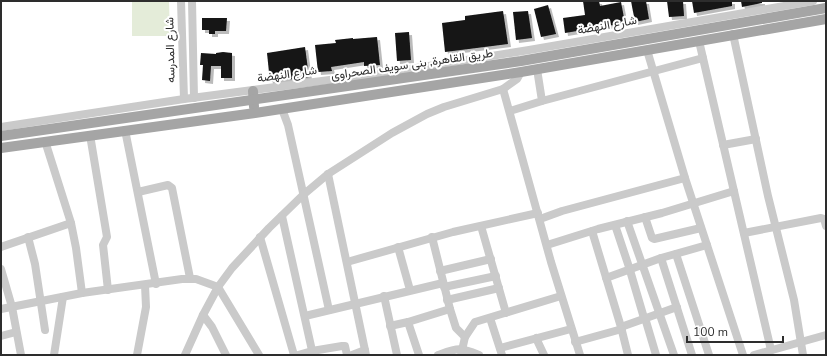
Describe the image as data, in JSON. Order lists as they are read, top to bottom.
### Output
{
  "streets": {
    "main road": ["طريق القاهرة, بنى سويف الصحراوى"],
    "street": ["شارع النهضة", "شارع المدرسه"]
  },
  "crossings": [
    ["شارع النهضة", "شارع المدرسه"],
    ["شارع النهضة", "طريق القاهرة, بنى سويف الصحراوى"]
  ],
  "scale_bar": "100 m"
}
